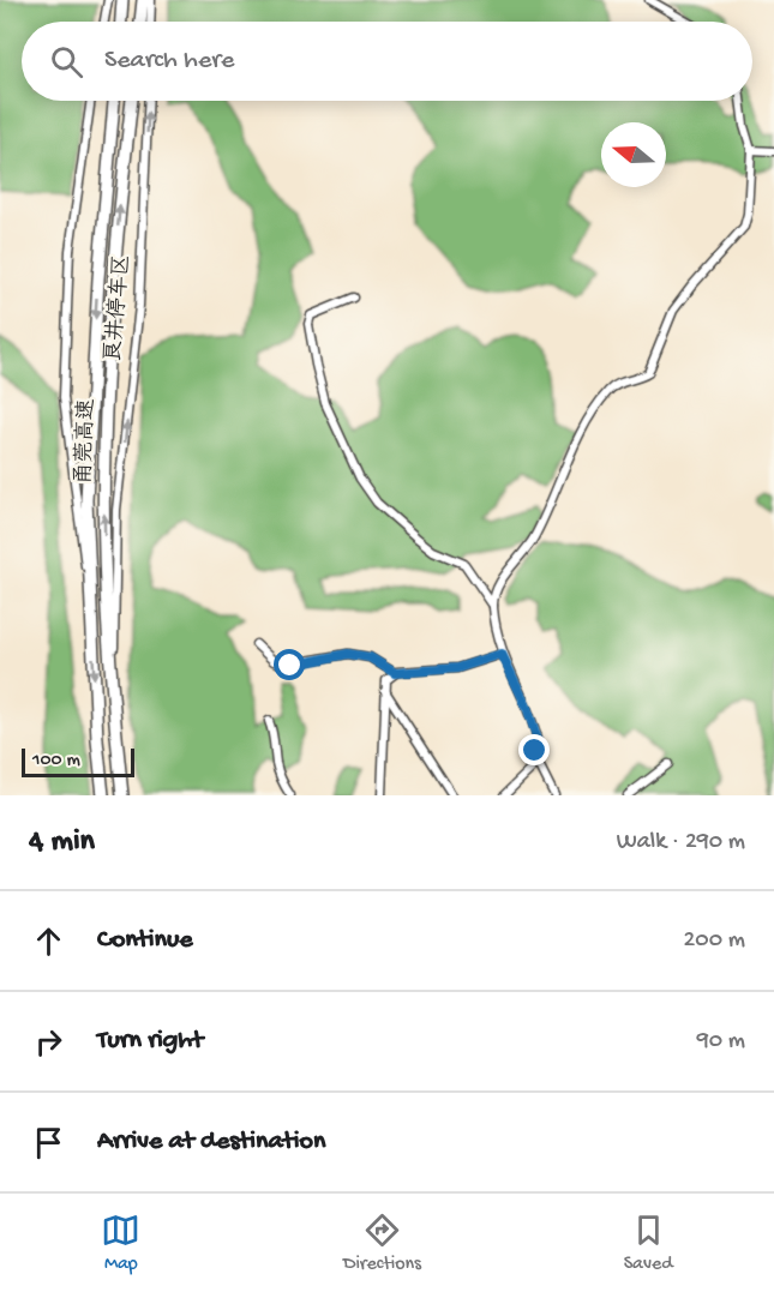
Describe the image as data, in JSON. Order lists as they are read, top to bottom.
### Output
{
  "streets": {
    "highway": ["甬莞高速"],
    "street": ["良井停车区"]
  },
  "crossings": [
    ["良井停车区", "甬莞高速"]
  ],
  "scale_bar": "100 m",
  "north": "left",
  "page": {
    "search": "Search here",
    "scale": "100 m",
    "heading": ["4 min", "Walk · 290 m"],
    "list": [
      ["Continue", "200 m"],
      ["Turn right", "90 m"],
      "Arrive at destination"
    ],
    "nav": ["Map", "Directions", "Saved"]
  }
}
